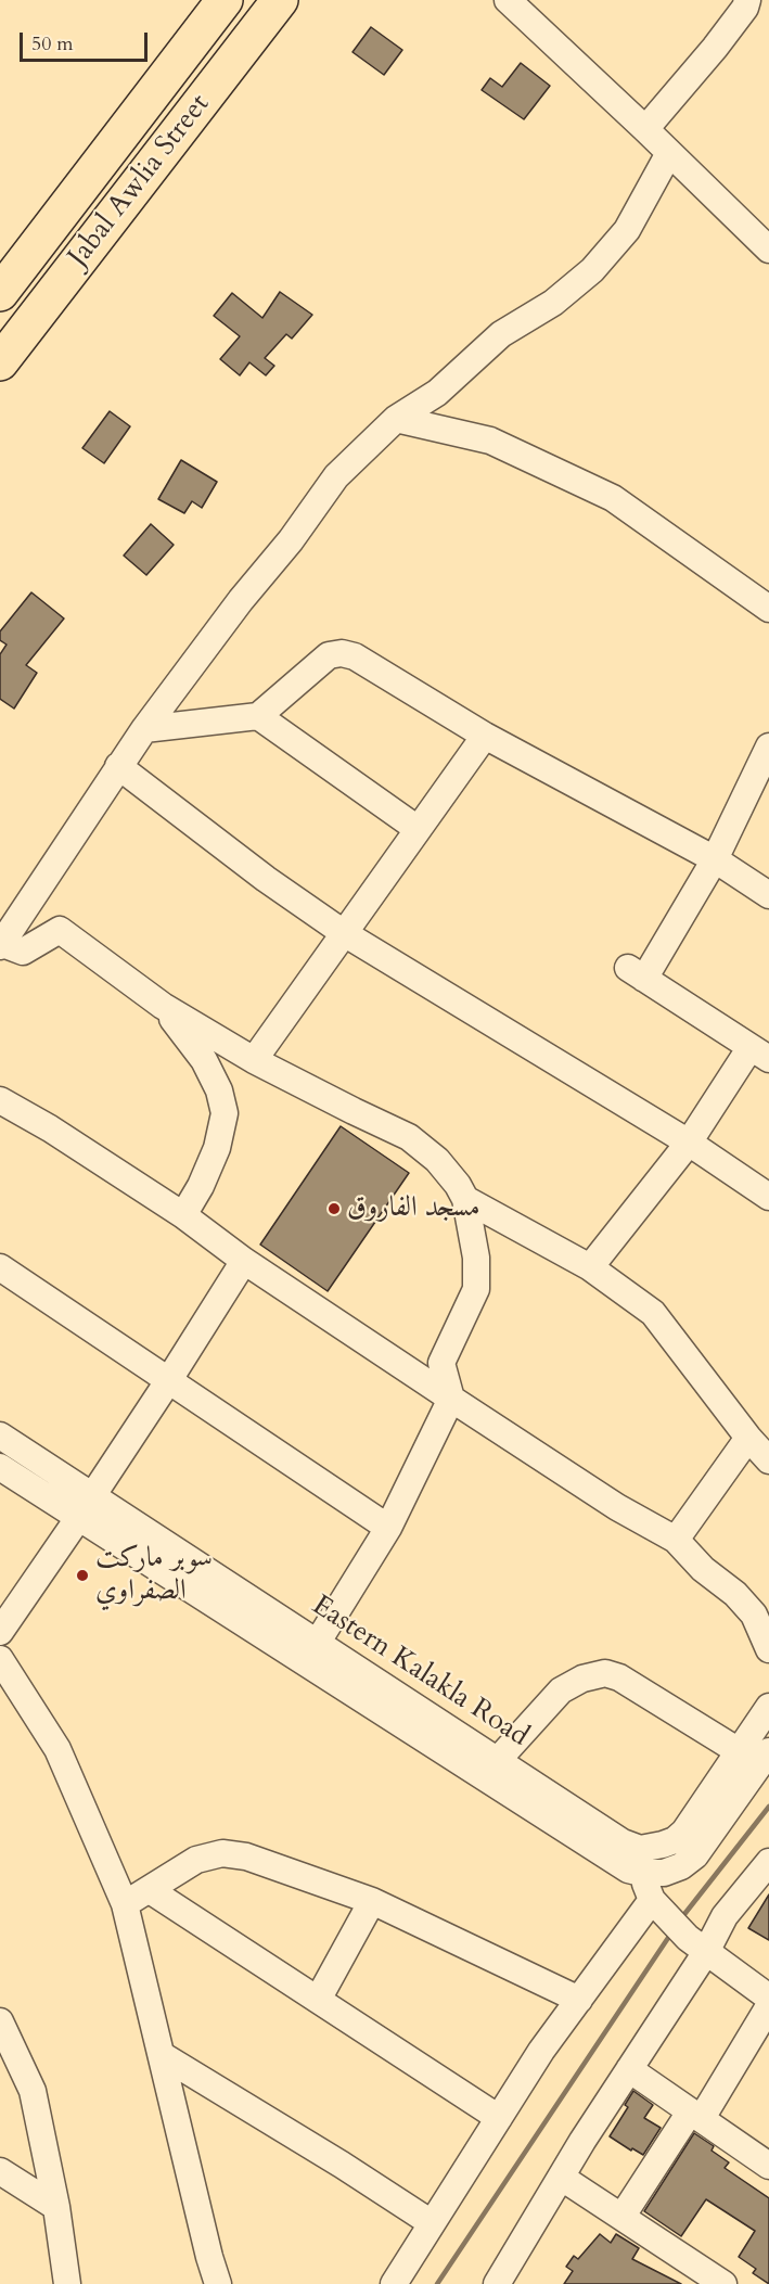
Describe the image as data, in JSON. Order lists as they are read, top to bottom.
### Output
{
  "streets": {
    "highway": ["Jabal Awlia Street"],
    "street": ["Eastern Kalakla Road"]
  },
  "places": ["مسجد الفاروق", "سوبر ماركت الصفراوي"],
  "scale_bar": "50 m"
}
